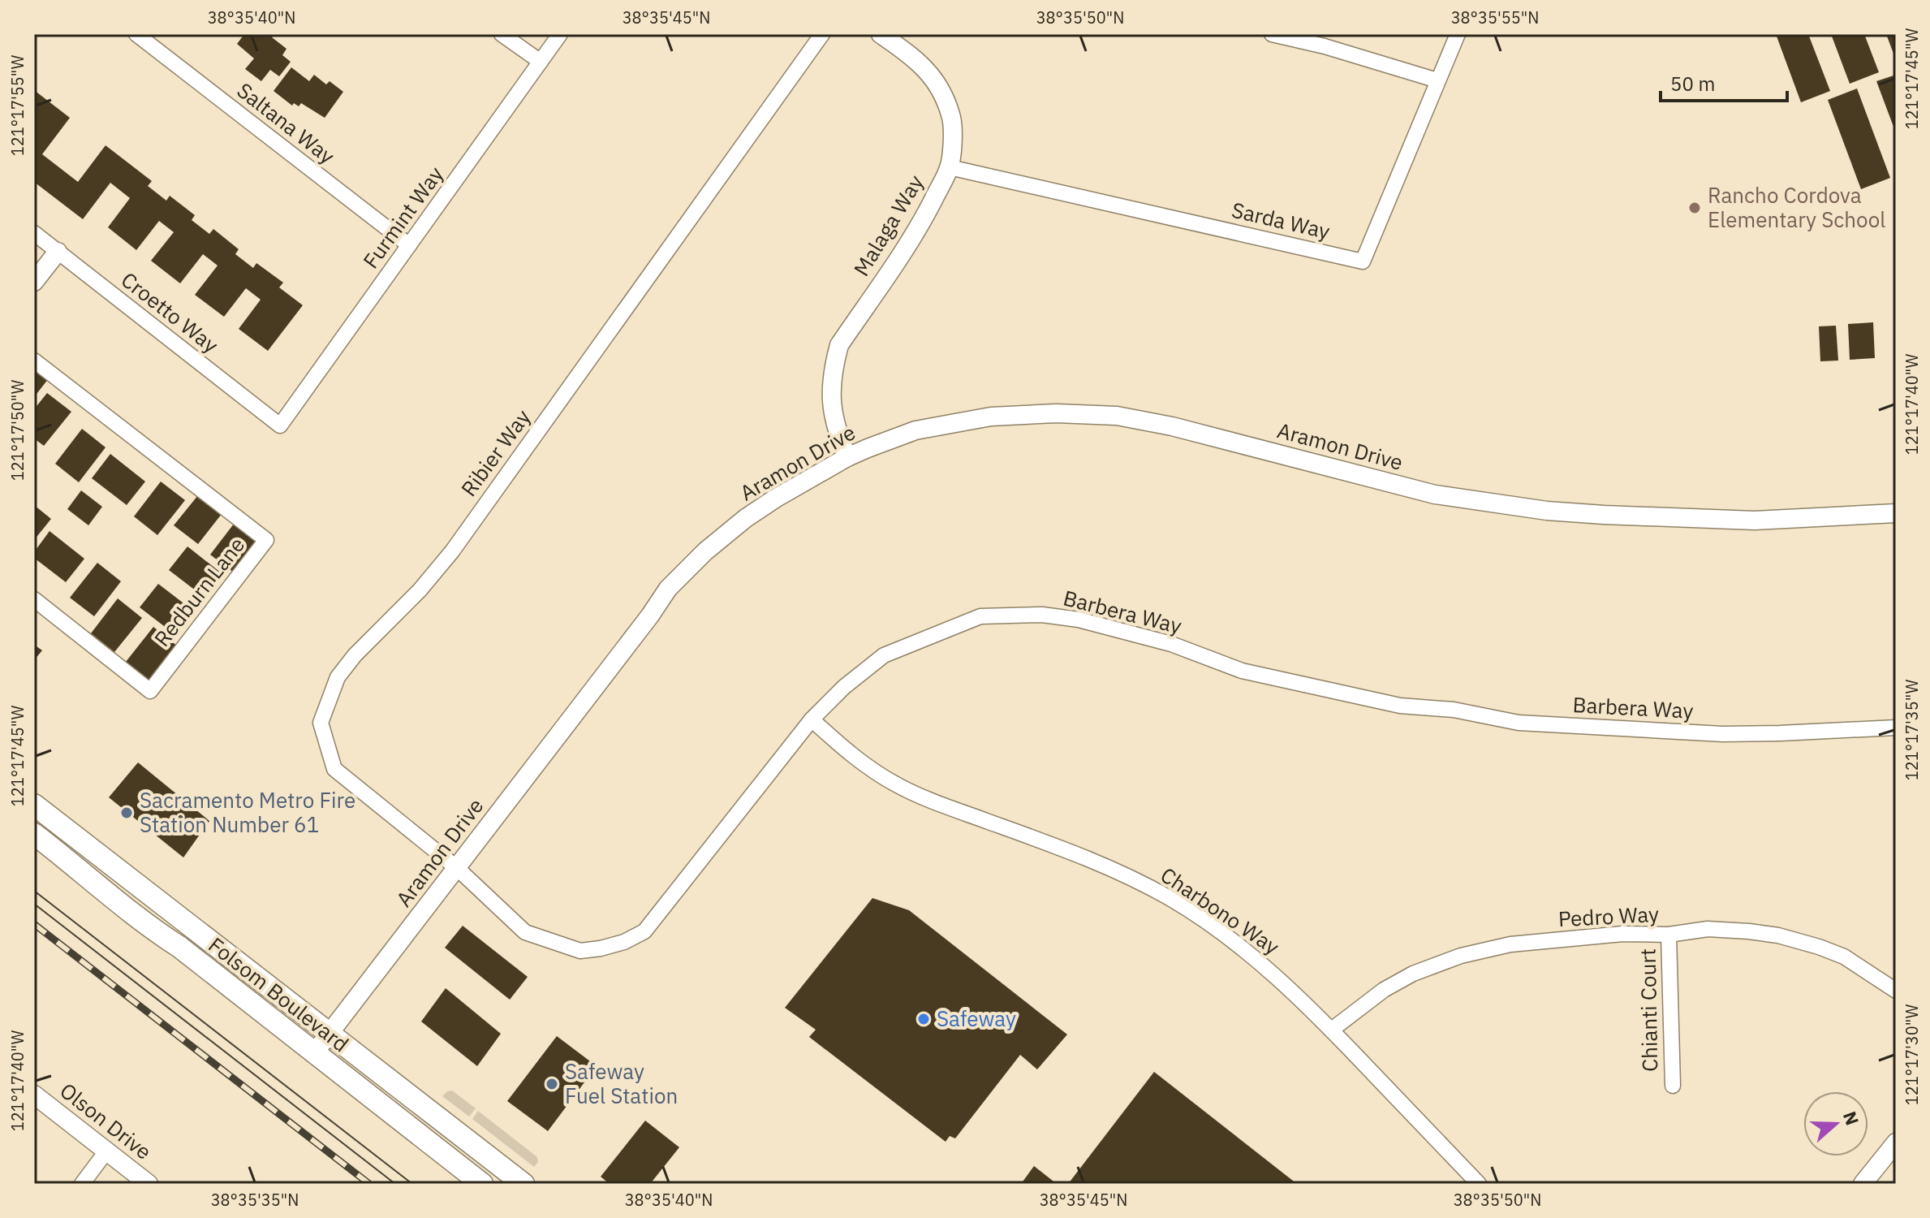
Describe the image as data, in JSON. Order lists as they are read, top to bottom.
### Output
{
  "streets": {
    "main road": ["Folsom Boulevard"],
    "street": [
      "Saltana Way",
      "Furmint Way",
      "Sarda Way",
      "Malaga Way",
      "Croetto Way",
      "Aramon Drive",
      "Ribier Way",
      "Redburn Lane",
      "Barbera Way",
      "Charbono Way",
      "Pedro Way",
      "Chianti Court",
      "Olson Drive"
    ]
  },
  "crossings": [
    ["Saltana Way", "Furmint Way"],
    ["Furmint Way", "Croetto Way"],
    ["Sarda Way", "Malaga Way"],
    ["Malaga Way", "Aramon Drive"],
    ["Aramon Drive", "Ribier Way"],
    ["Aramon Drive", "Barbera Way"],
    ["Aramon Drive", "Folsom Boulevard"],
    ["Ribier Way", "Barbera Way"],
    ["Barbera Way", "Charbono Way"],
    ["Charbono Way", "Pedro Way"],
    ["Pedro Way", "Chianti Court"]
  ],
  "places": [
    "Rancho Cordova Elementary School",
    "Sacramento Metro Fire Station Number 61",
    "Safeway",
    "Safeway Fuel Station"
  ],
  "scale_bar": "50 m",
  "north": "right",
  "coordinates": [
    "38°35'40\"N",
    "38°35'45\"N",
    "38°35'50\"N",
    "38°35'55\"N",
    "121°17'45\"W",
    "121°17'55\"W",
    "121°17'40\"W",
    "121°17'50\"W",
    "121°17'35\"W",
    "121°17'30\"W",
    "38°35'35\"N"
  ]
}
